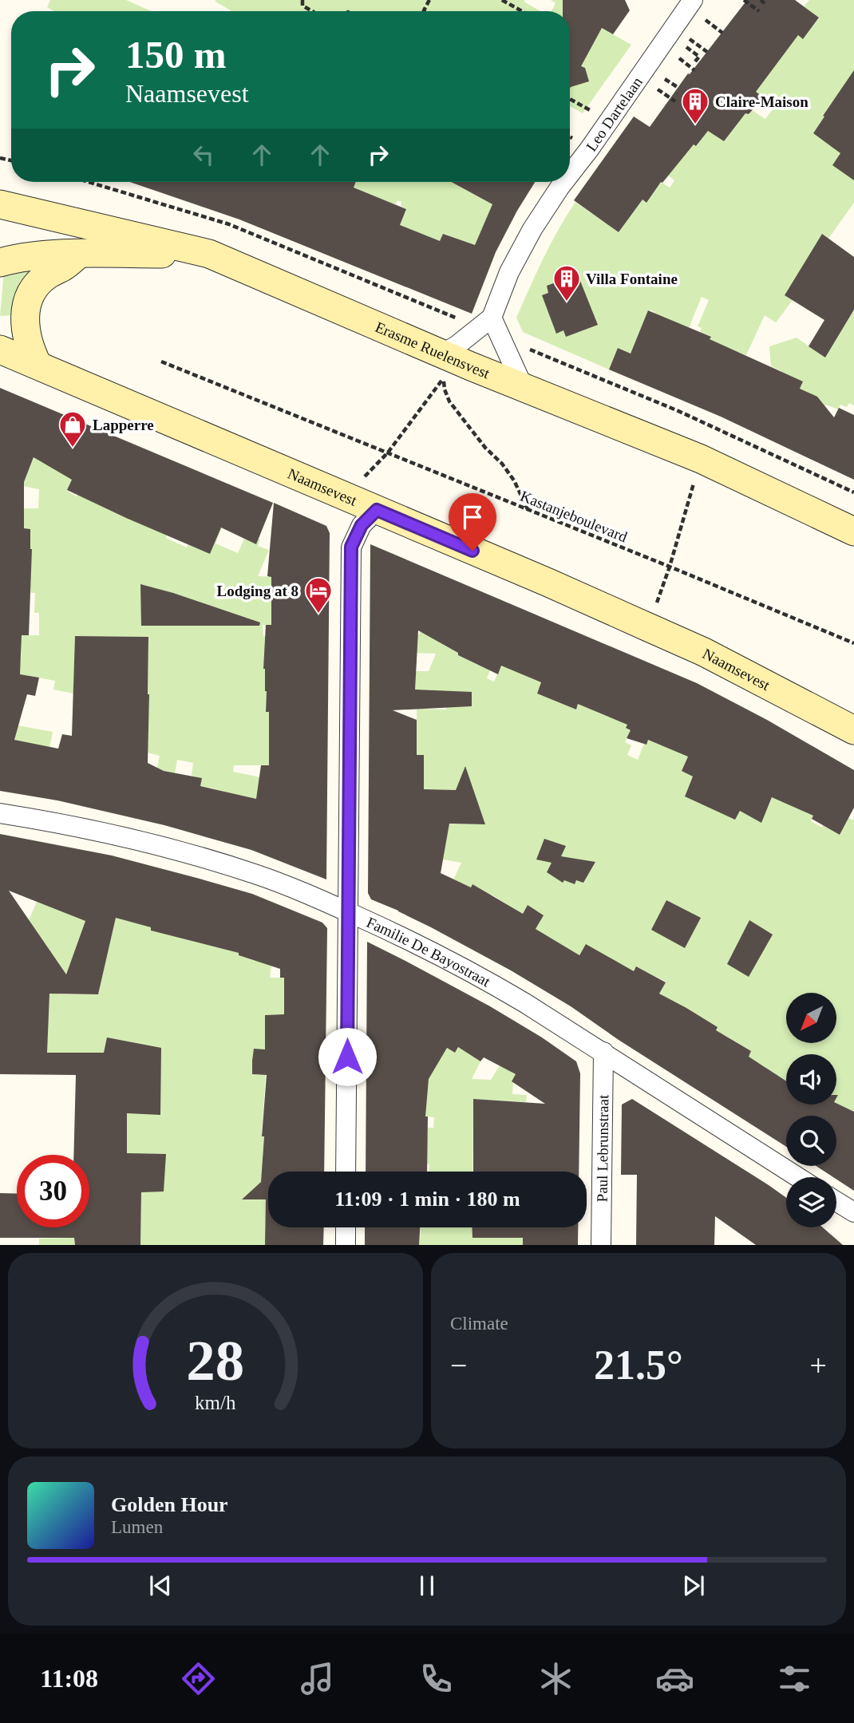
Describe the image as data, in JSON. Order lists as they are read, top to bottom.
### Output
{
  "streets": {
    "main road": ["Erasme Ruelensvest", "Naamsevest"],
    "street": ["Leo Dartelaan", "Familie De Bayostraat", "Paul Lebrunstraat"],
    "path": ["Kastanjeboulevard"]
  },
  "crossings": [
    ["Familie De Bayostraat", "Paul Lebrunstraat"]
  ],
  "places": {
    "building": ["Claire-Maison", "Villa Fontaine"],
    "shop": ["Lapperre"],
    "hotel": ["Lodging at 8"]
  },
  "north": "bottom left",
  "page": {
    "turn": ["150 m", "Naamsevest"],
    "limit": "30",
    "trip": "11:09 · 1 min · 180 m",
    "tile": "Climate",
    "heat": ["−", "21.5°", "+"],
    "song": ["Golden Hour", "Lumen"],
    "tabs": "11:08",
    "gauge": ["28", "km/h"]
  }
}
